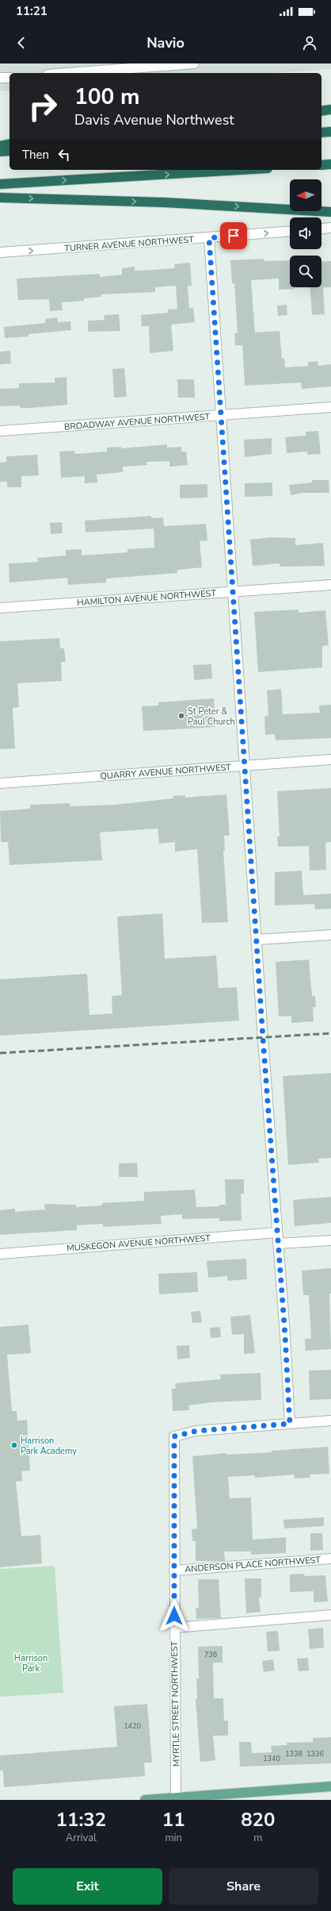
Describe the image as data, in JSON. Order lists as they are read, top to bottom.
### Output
{
  "streets": {
    "street": [
      "TURNER AVENUE NORTHWEST",
      "BROADWAY AVENUE NORTHWEST",
      "HAMILTON AVENUE NORTHWEST",
      "QUARRY AVENUE NORTHWEST",
      "MUSKEGON AVENUE NORTHWEST",
      "ANDERSON PLACE NORTHWEST",
      "MYRTLE STREET NORTHWEST"
    ]
  },
  "crossings": [
    ["ANDERSON PLACE NORTHWEST", "MYRTLE STREET NORTHWEST"]
  ],
  "one_way": ["TURNER AVENUE NORTHWEST"],
  "parks": ["Harrison Park"],
  "places": ["St Peter & Paul Church", "Harrison Park Academy"],
  "house_numbers": [
    "736",
    "1420",
    "1338",
    "1336",
    "1340"
  ],
  "north": "left",
  "page": {
    "status": "11:21",
    "header": "Navio",
    "turn": ["100 m", "Davis Avenue Northwest"],
    "then": "Then",
    "eta": [
      "11:32",
      "Arrival",
      "11",
      "min",
      "820",
      "m"
    ],
    "buttons": ["Exit", "Share"]
  }
}
